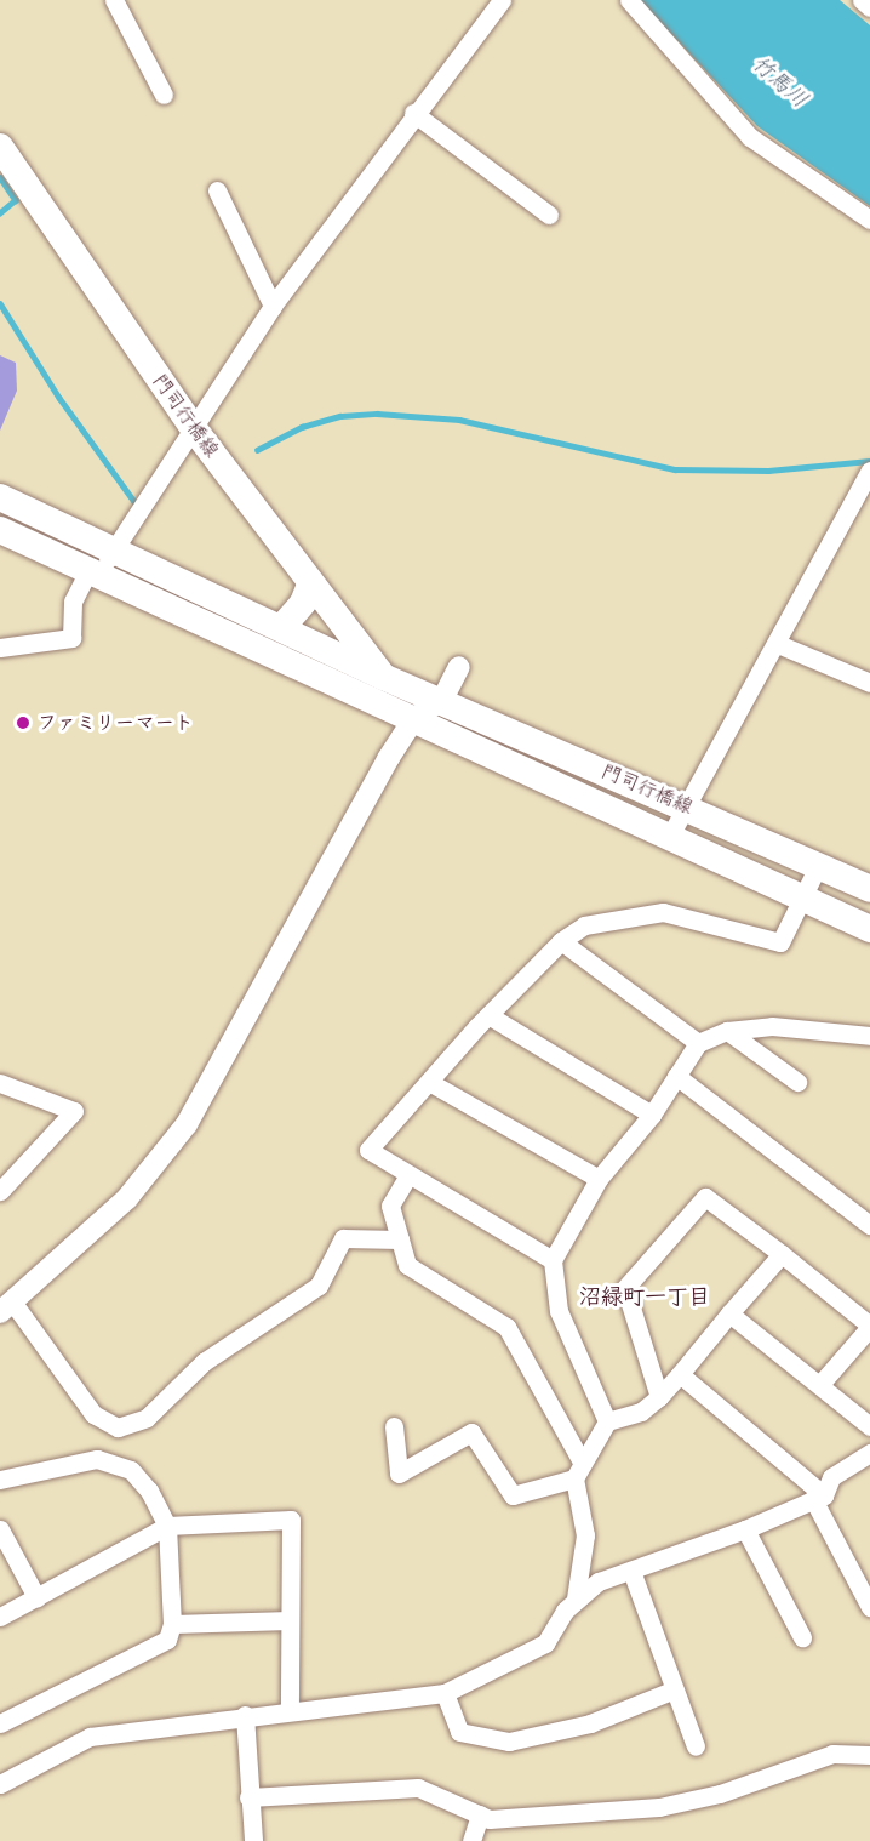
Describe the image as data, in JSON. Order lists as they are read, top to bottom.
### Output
{
  "streets": {
    "main road": ["門司行橋線"]
  },
  "districts": ["沼緑町一丁目"],
  "water": ["竹馬川"],
  "places": ["ファミリーマート"]
}
